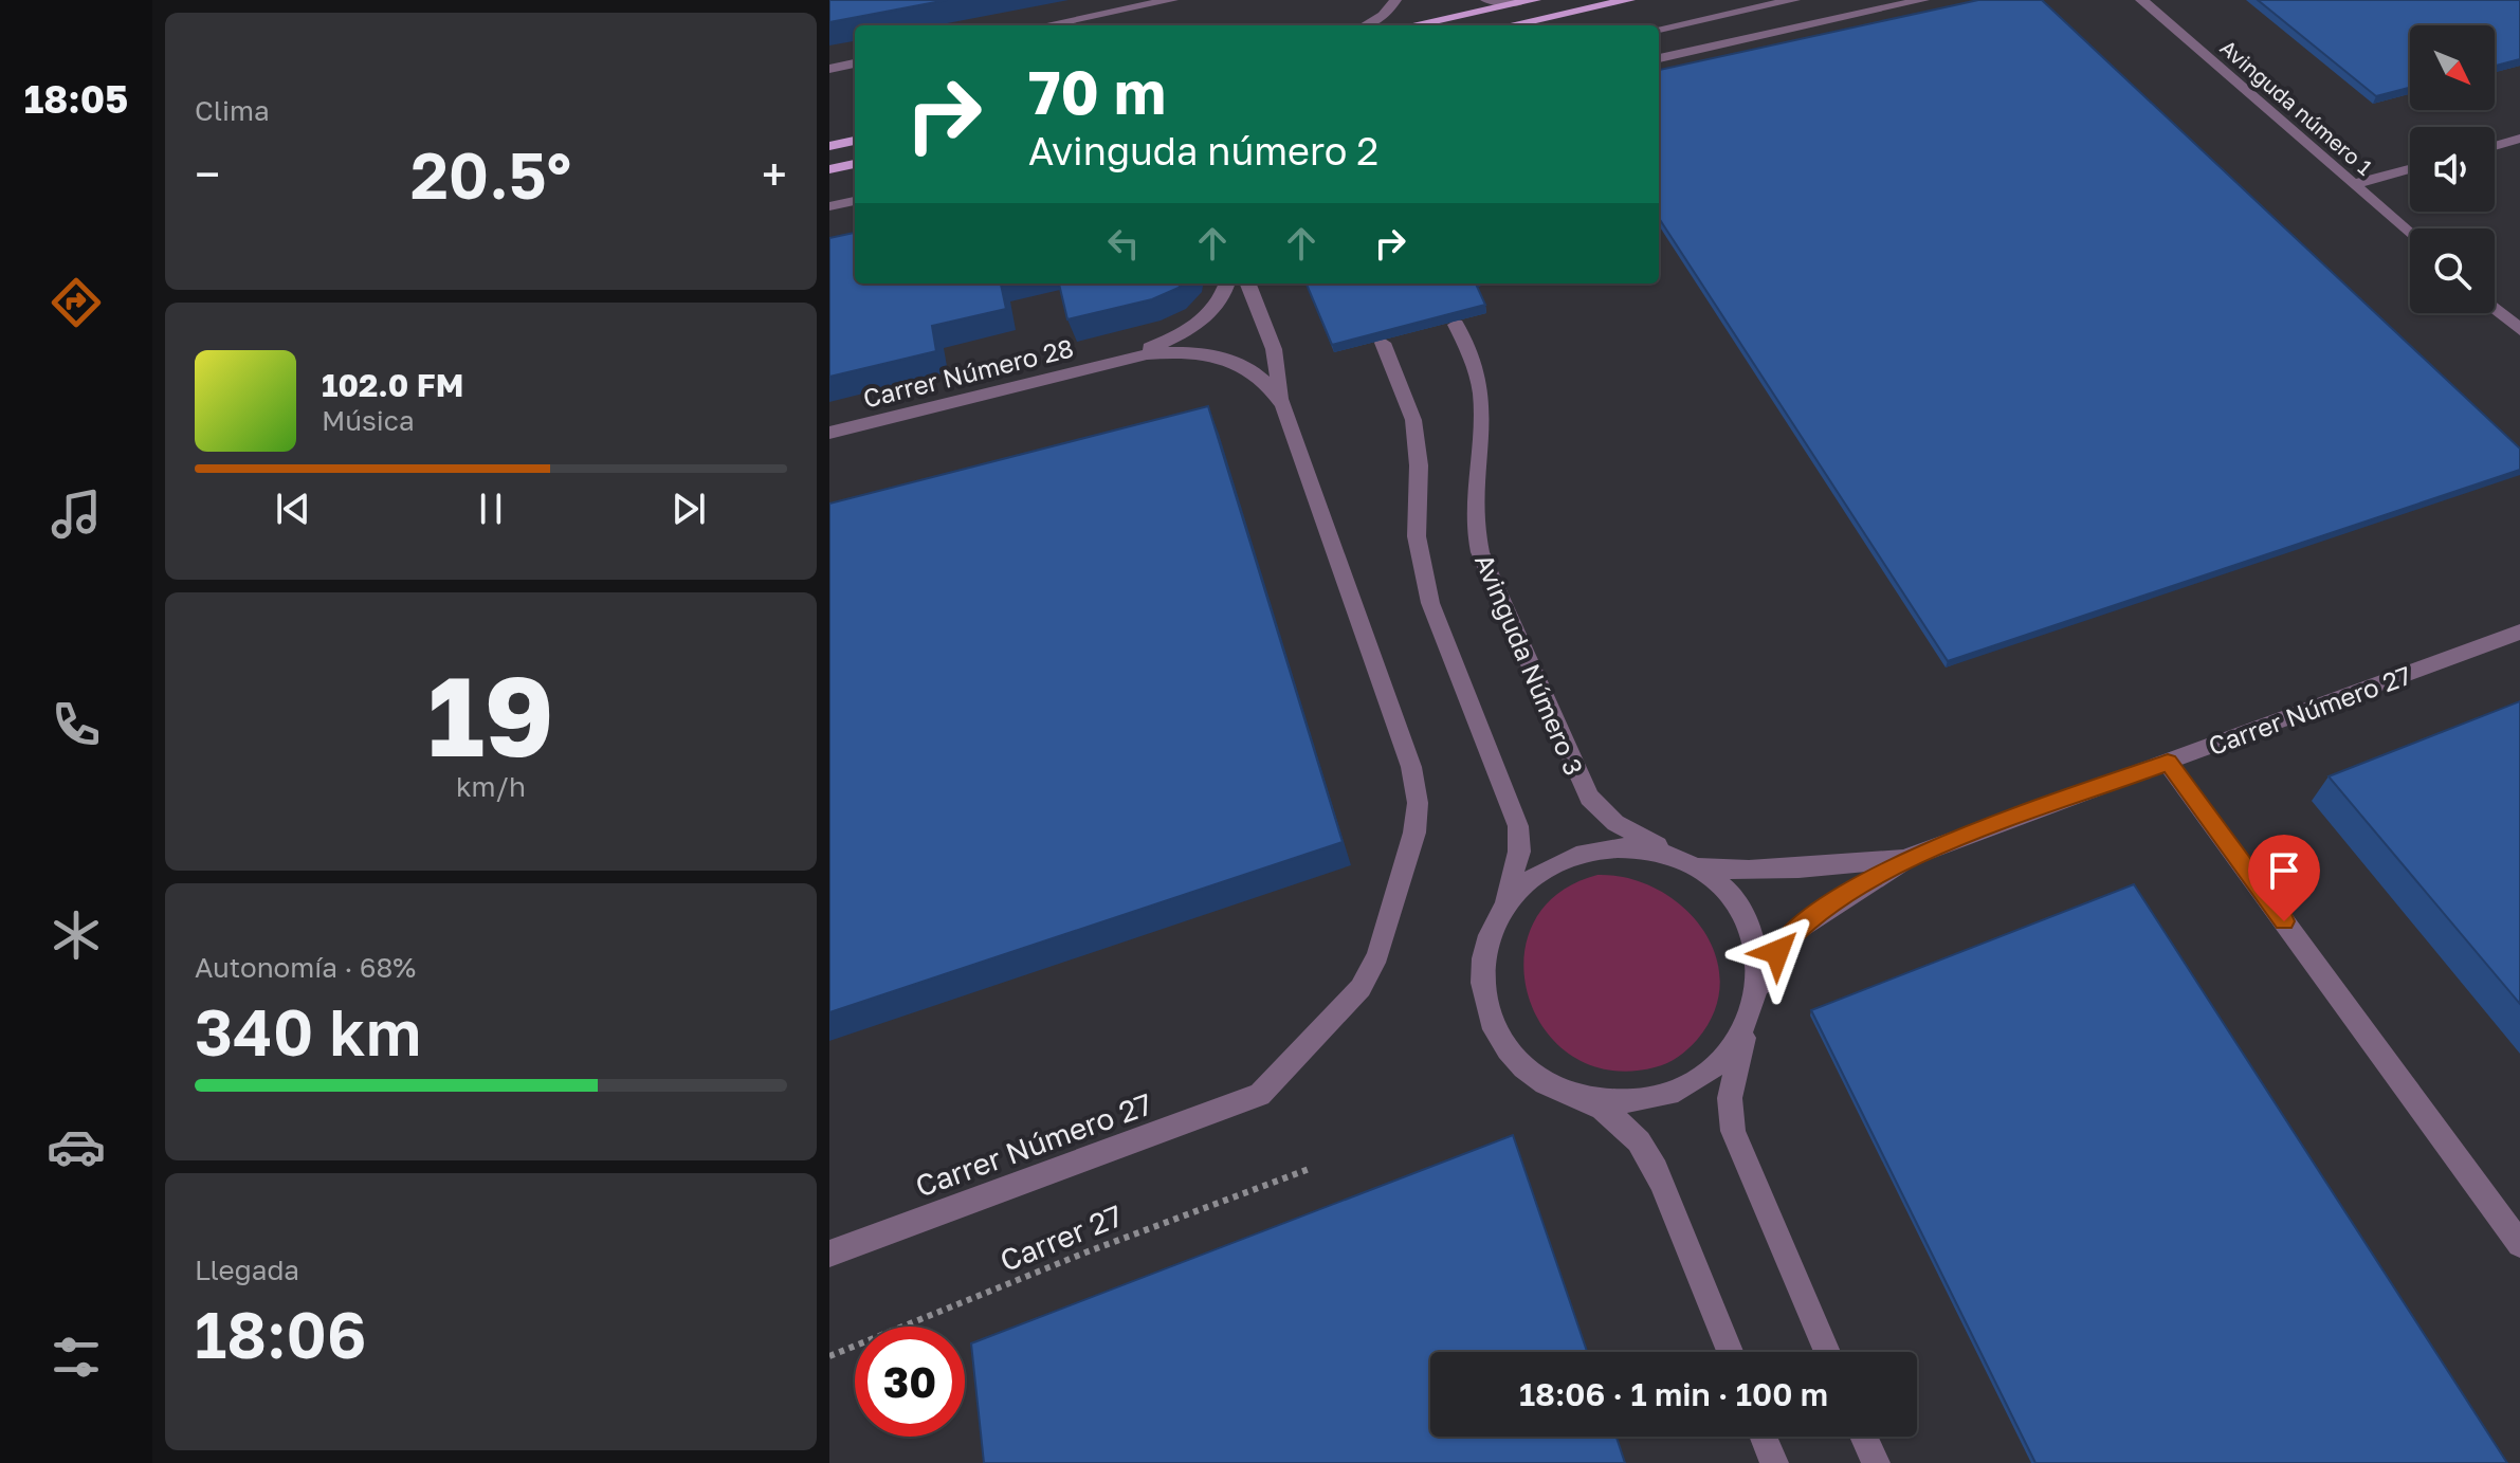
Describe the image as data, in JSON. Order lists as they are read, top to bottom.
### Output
{
  "streets": {
    "street": [
      "Avinguda número 1",
      "Carrer Número 28",
      "Avinguda Número 3",
      "Carrer Número 27"
    ],
    "path": ["Carrer 27"]
  },
  "crossings": [
    ["Avinguda Número 3", "Carrer Número 27"]
  ],
  "north": "bottom right",
  "page": {
    "tabs": "18:05",
    "tile": [
      "Clima",
      ["19", "km/h"],
      ["Autonomía · 68%", "340 km"],
      ["Llegada", "18:06"]
    ],
    "turn": ["70 m", "Avinguda número 2"],
    "heat": ["−", "20.5°", "+"],
    "song": ["102.0 FM", "Música"],
    "limit": "30",
    "trip": "18:06 · 1 min · 100 m"
  }
}
